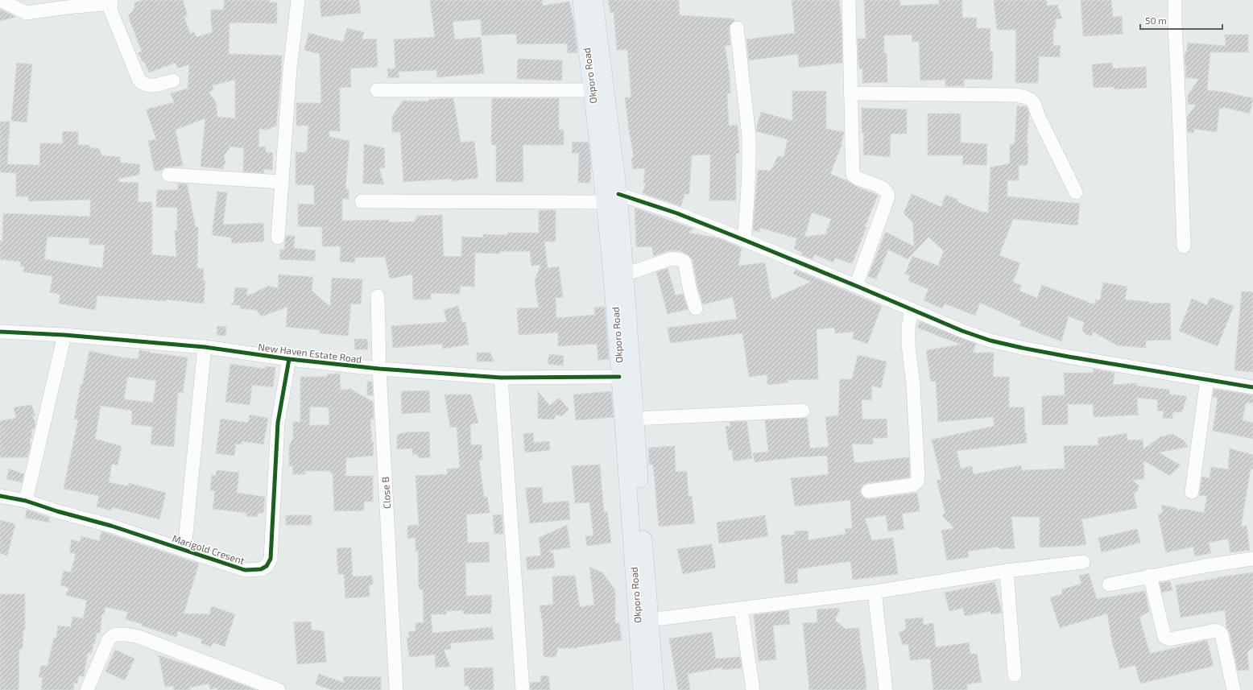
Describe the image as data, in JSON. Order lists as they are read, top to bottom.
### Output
{
  "streets": {
    "main road": ["Okporo Road"],
    "street": ["New Haven Estate Road", "Close B", "Marigold Cresent"]
  },
  "crossings": [
    ["Okporo Road", "New Haven Estate Road"],
    ["New Haven Estate Road", "Close B"],
    ["New Haven Estate Road", "Marigold Cresent"]
  ],
  "scale_bar": "50 m"
}
